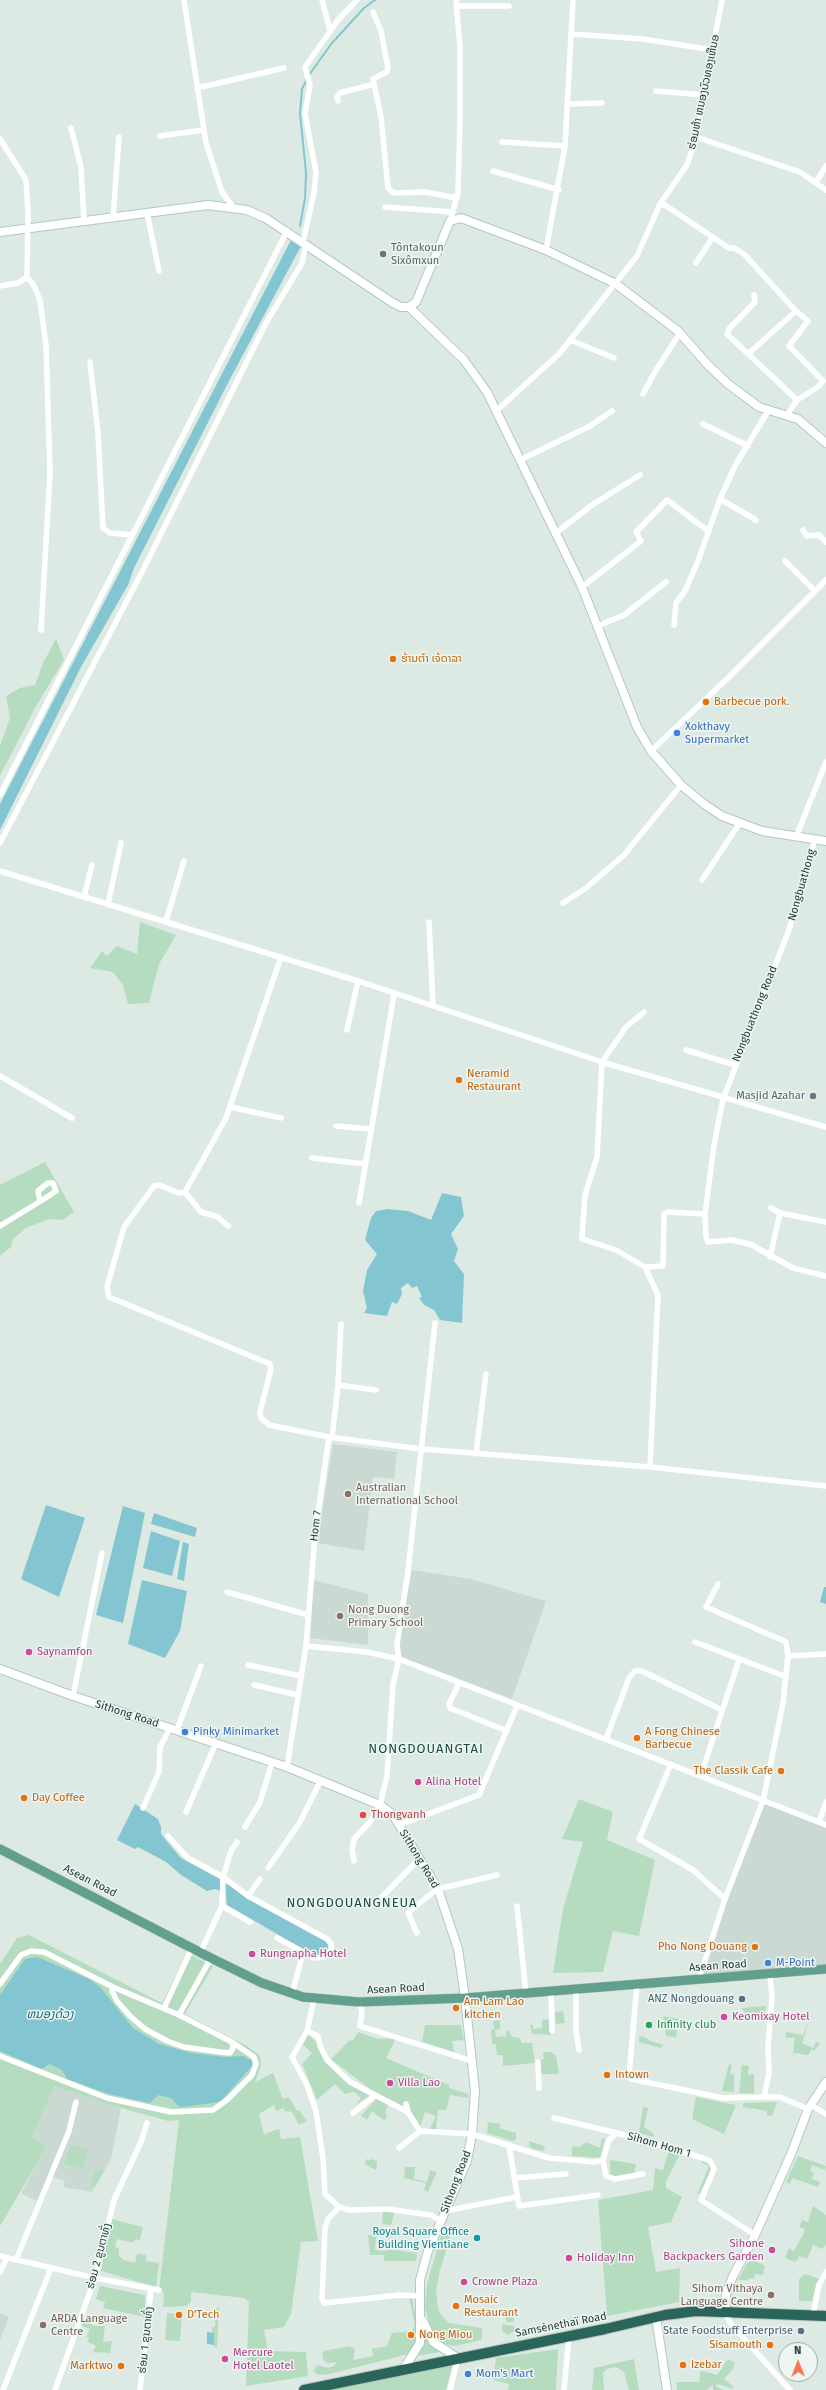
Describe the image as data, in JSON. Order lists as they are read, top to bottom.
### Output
{
  "streets": {
    "highway": ["Samsènethaï Road"],
    "main road": ["Asean Road"],
    "street": [
      "ຮ່ອມຫ້າ ຫນອງບົວທອງເຫືນອ",
      "Nongbuathong",
      "Nongbuathong Road",
      "Hom 7",
      "Sithong Road",
      "Sihom Hom 1",
      "ຮ່ອມ 2 ຂູນຕາທົ່ງ",
      "ຮ່ອມ 1 ຂູນຕາທົ່ງ"
    ]
  },
  "crossings": [
    ["Nongbuathong", "Nongbuathong Road"],
    ["Hom 7", "Sithong Road"],
    ["Sithong Road", "Asean Road"],
    ["Sithong Road", "Samsènethaï Road"]
  ],
  "districts": ["NONGDOUANGTAI", "NONGDOUANGNEUA"],
  "water": ["ຫນອງດ້ວງ"],
  "places": [
    "Tôntakoun Sixômxun",
    "ຮ້ານຕຳ ເຈ້ດາລາ",
    "Barbecue pork.",
    "Xokthavy Supermarket",
    "Neramid Restaurant",
    "Masjid Azahar",
    "Australian International School",
    "Nong Duong Primary School",
    "Saynamfon",
    "Pinky Minimarket",
    "A Fong Chinese Barbecue",
    "The Classik Cafe",
    "Alina Hotel",
    "Day Coffee",
    "Thongvanh",
    "Pho Nong Douang",
    "Rungnapha Hotel",
    "M-Point",
    "ANZ Nongdouang",
    "Am Lam Lao kitchen",
    "Keomixay Hotel",
    "Infinity club",
    "Intown",
    "Villa Lao",
    "Royal Square Office Building Vientiane",
    "Sihone Backpackers Garden",
    "Holiday Inn",
    "Crowne Plaza",
    "Sihom Vithaya Language Centre",
    "Mosaic Restaurant",
    "D'Tech",
    "ARDA Language Centre",
    "State Foodstuff Enterprise",
    "Nong Miou",
    "Sisamouth",
    "Mercure Hotel Laotel",
    "Izebar",
    "Marktwo",
    "Mom's Mart"
  ],
  "north": "top"
}
